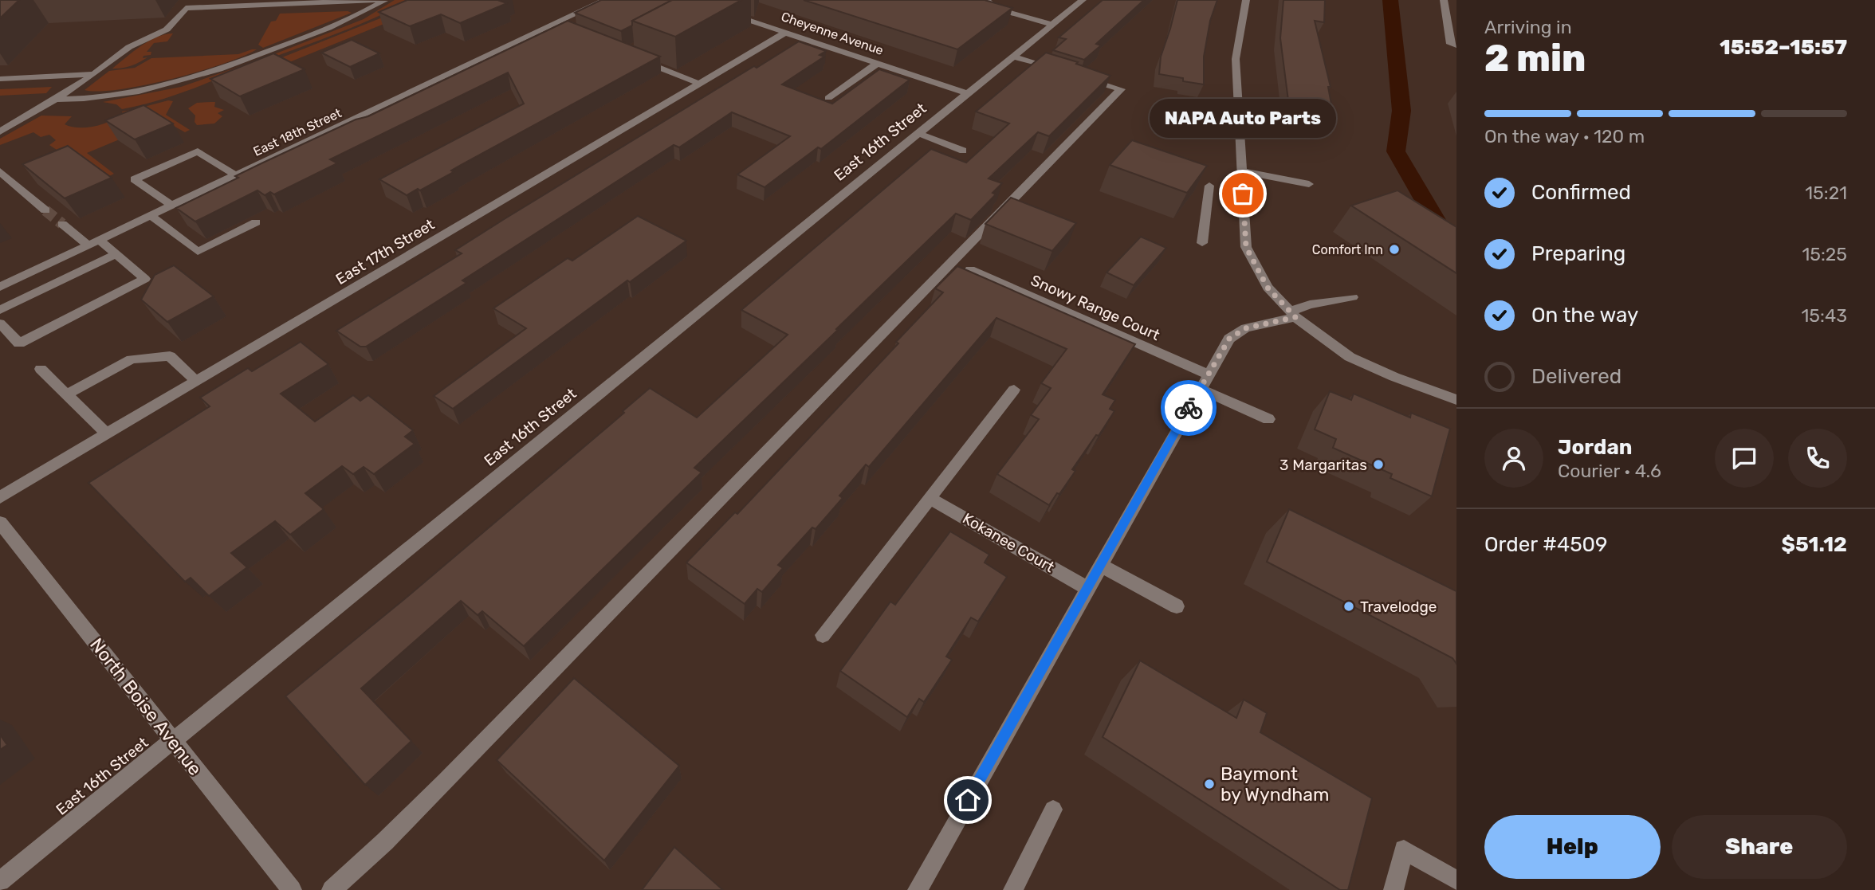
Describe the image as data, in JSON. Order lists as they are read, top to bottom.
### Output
{
  "streets": {
    "street": [
      "Cheyenne Avenue",
      "East 18th Street",
      "East 16th Street",
      "East 17th Street",
      "Snowy Range Court",
      "Kokanee Court",
      "North Boise Avenue"
    ]
  },
  "crossings": [
    ["Cheyenne Avenue", "East 16th Street"],
    ["Cheyenne Avenue", "East 17th Street"],
    ["East 16th Street", "North Boise Avenue"]
  ],
  "places": [
    "NAPA Auto Parts",
    "Comfort Inn",
    "3 Margaritas",
    "Travelodge",
    "Baymont by Wyndham"
  ],
  "page": {
    "heading": ["2 min", "Arriving in", "15:52–15:57"],
    "panel": [
      "Jordan",
      "Courier · 4.6",
      "Order #4509",
      "$51.12"
    ],
    "bar": "On the way · 120 m",
    "bubble": "NAPA Auto Parts",
    "list": [
      ["Confirmed", "15:21"],
      ["Preparing", "15:25"],
      ["On the way", "15:43"],
      "Delivered"
    ],
    "buttons": ["Help", "Share"]
  }
}
